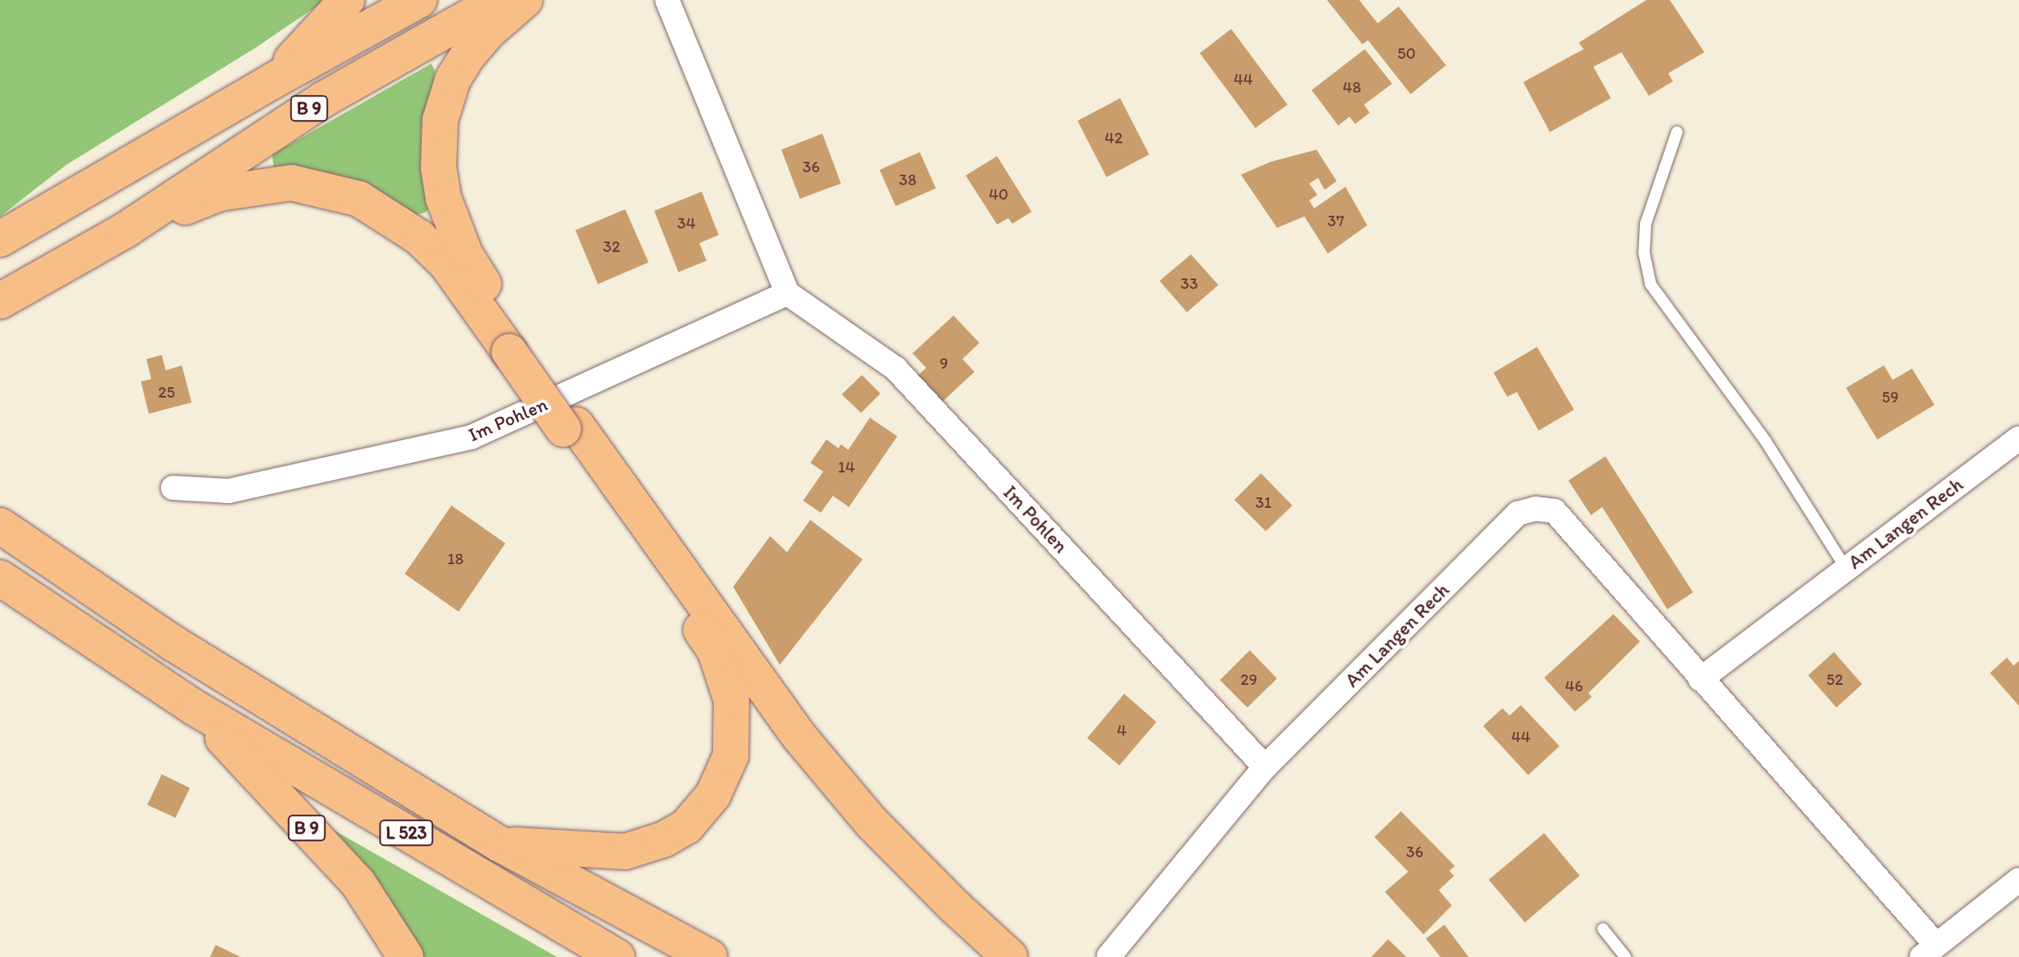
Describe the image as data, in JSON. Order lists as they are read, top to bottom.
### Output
{
  "streets": {
    "highway": ["B 9", "L 523"],
    "street": ["Im Pohlen", "Am Langen Rech"]
  },
  "crossings": [
    ["B 9", "L 523"],
    ["Im Pohlen", "Am Langen Rech"]
  ],
  "house_numbers": [
    "50",
    "44",
    "48",
    "42",
    "36",
    "38",
    "40",
    "37",
    "34",
    "32",
    "33",
    "9",
    "25",
    "59",
    "14",
    "31",
    "18",
    "29",
    "52",
    "46",
    "4",
    "44",
    "36"
  ]
}
